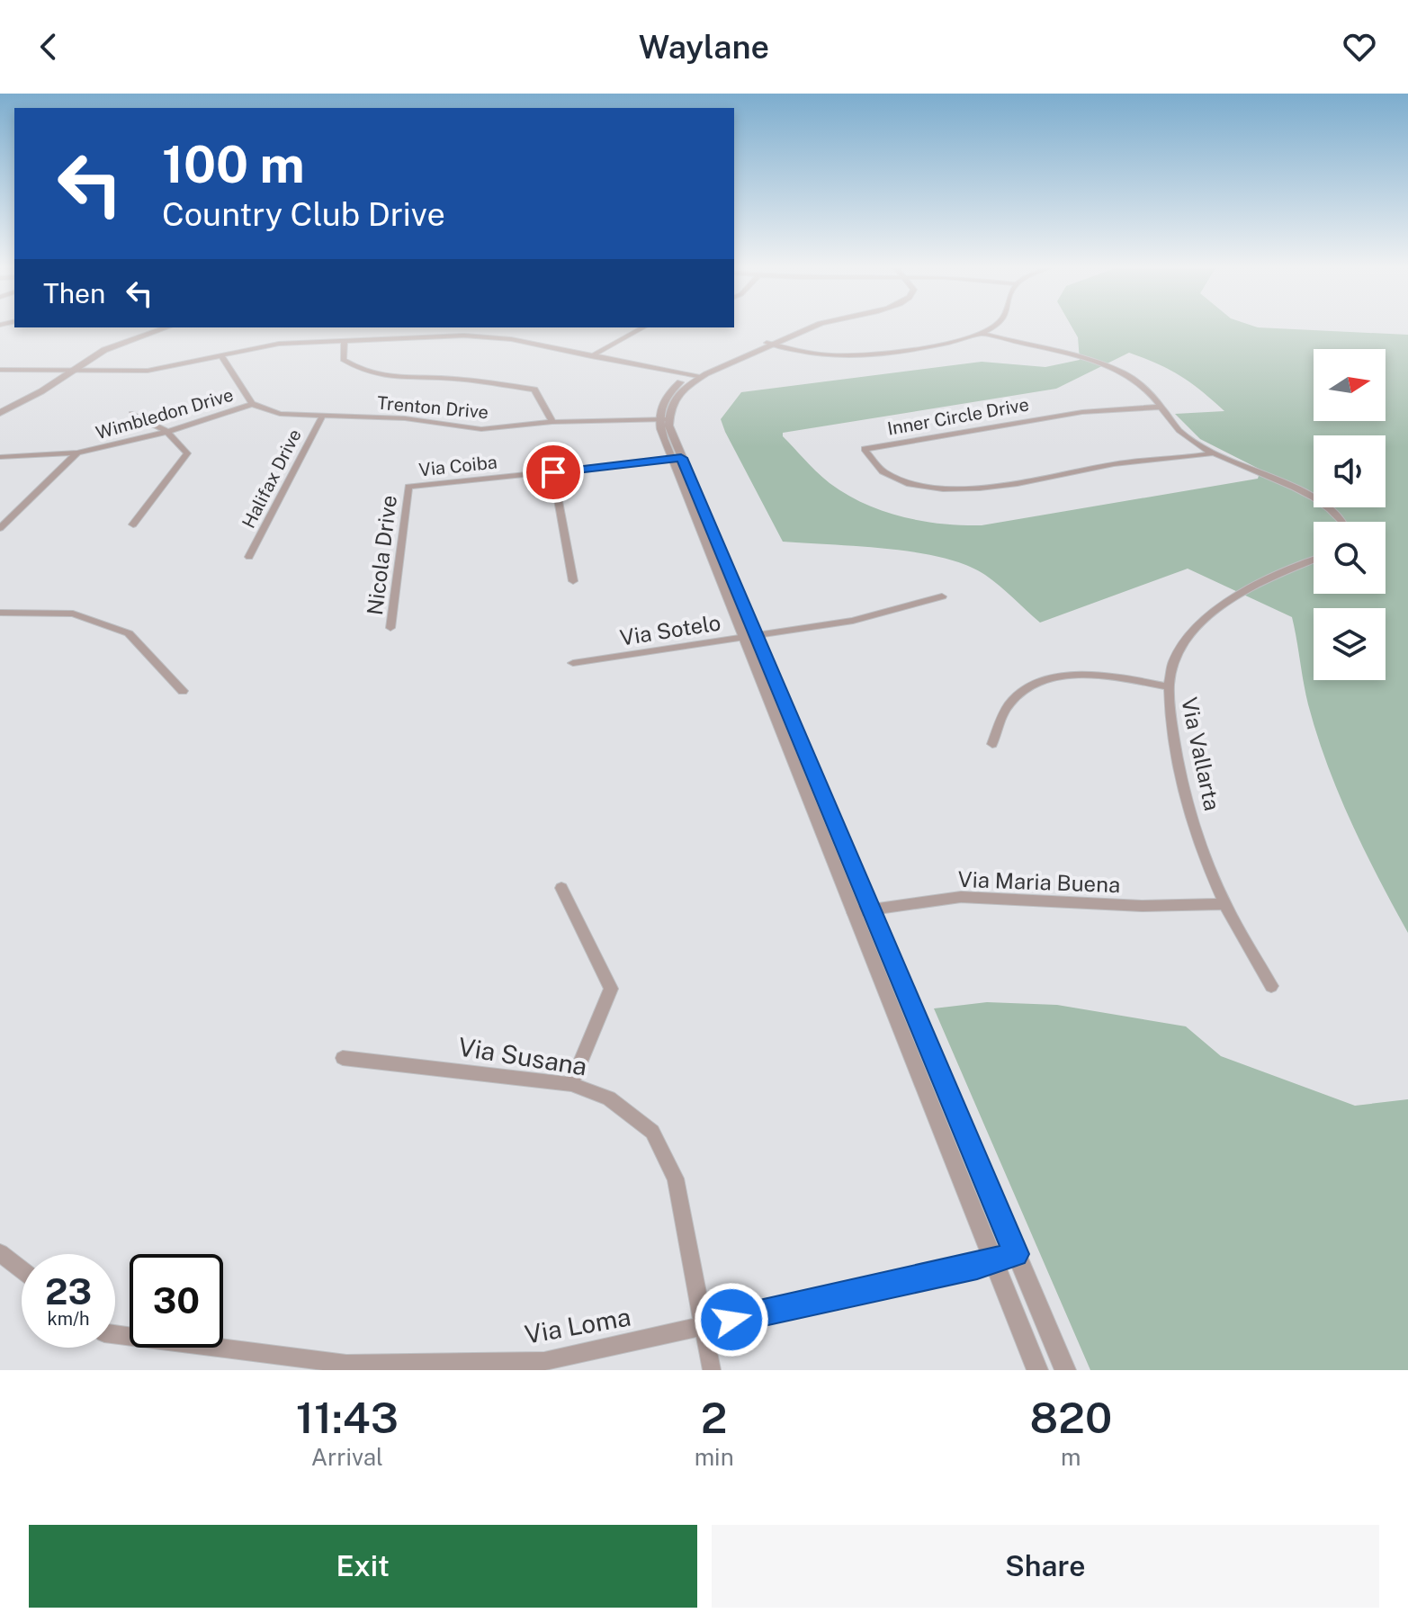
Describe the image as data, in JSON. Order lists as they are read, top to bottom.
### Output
{
  "streets": {
    "street": [
      "Trenton Drive",
      "Wimbledon Drive",
      "Inner Circle Drive",
      "Via Coiba",
      "Halifax Drive",
      "Nicola Drive",
      "Via Sotelo",
      "Via Vallarta",
      "Via Maria Buena",
      "Via Susana",
      "Via Loma"
    ]
  },
  "crossings": [
    ["Trenton Drive", "Wimbledon Drive"],
    ["Trenton Drive", "Halifax Drive"],
    ["Via Coiba", "Nicola Drive"],
    ["Via Vallarta", "Via Maria Buena"],
    ["Via Susana", "Via Loma"]
  ],
  "north": "right",
  "page": {
    "header": "Waylane",
    "turn": ["100 m", "Country Club Drive"],
    "then": "Then",
    "speed": "23 km/h",
    "limit": "30",
    "eta": [
      "11:43",
      "Arrival",
      "2",
      "min",
      "820",
      "m"
    ],
    "buttons": ["Exit", "Share"]
  }
}
